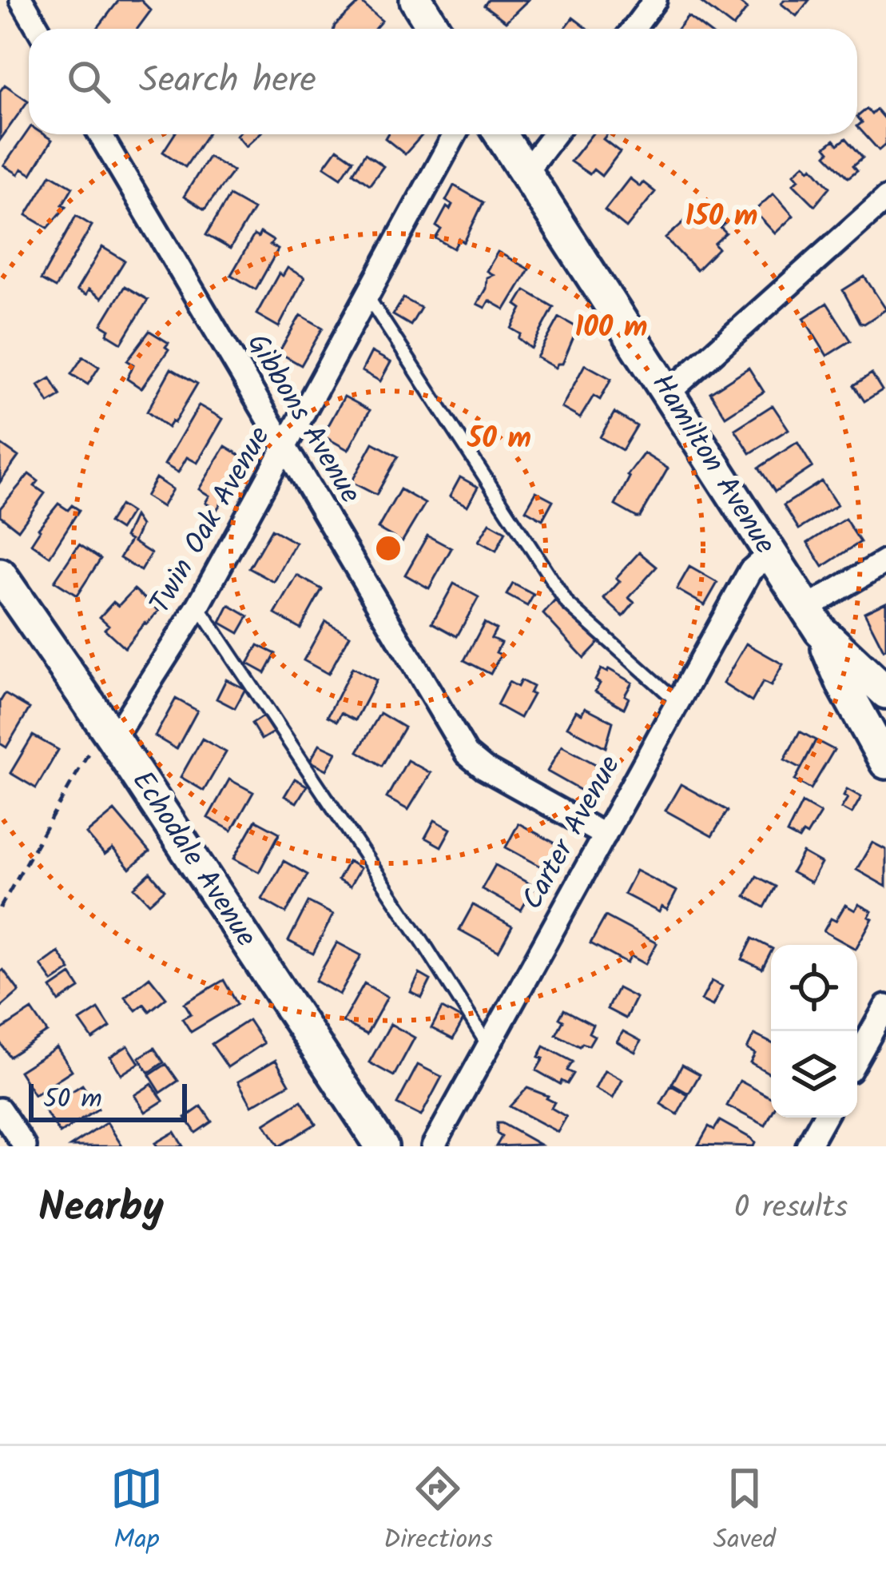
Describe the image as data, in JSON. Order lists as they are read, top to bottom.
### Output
{
  "streets": {
    "street": [
      "Gibbons Avenue",
      "Hamilton Avenue",
      "Twin Oak Avenue",
      "Carter Avenue",
      "Echodale Avenue"
    ]
  },
  "crossings": [
    ["Gibbons Avenue", "Twin Oak Avenue"],
    ["Gibbons Avenue", "Carter Avenue"],
    ["Hamilton Avenue", "Carter Avenue"],
    ["Twin Oak Avenue", "Echodale Avenue"]
  ],
  "scale_bar": "50 m",
  "page": {
    "search": "Search here",
    "scale": "50 m",
    "heading": ["Nearby", "0 results"],
    "nav": ["Map", "Directions", "Saved"]
  },
  "rings": ["150 m", "100 m", "50 m"]
}
